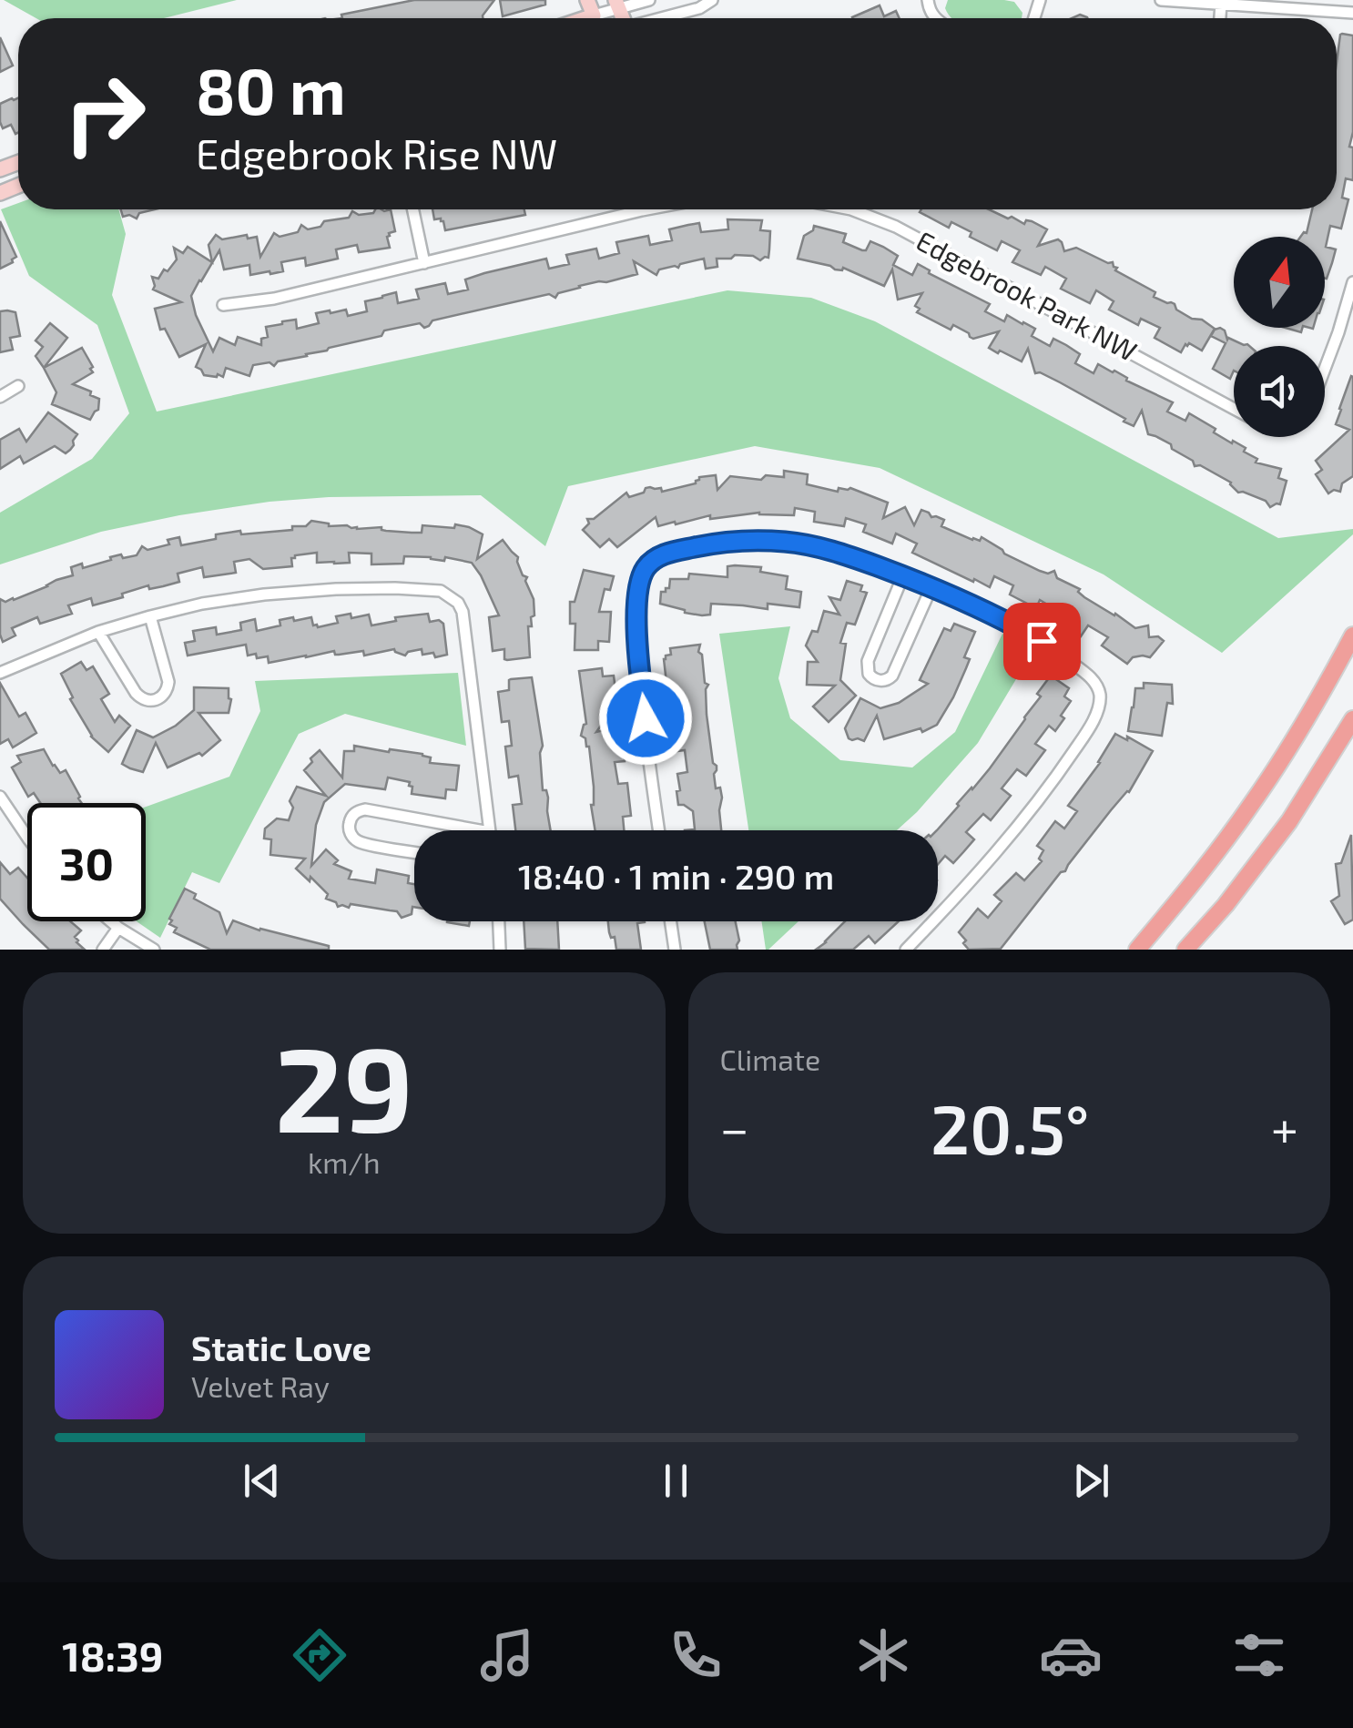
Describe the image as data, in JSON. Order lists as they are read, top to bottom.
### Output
{
  "streets": {
    "street": ["Edgebrook Park NW"]
  },
  "north": "top",
  "page": {
    "turn": ["80 m", "Edgebrook Rise NW"],
    "limit": "30",
    "trip": "18:40 · 1 min · 290 m",
    "tile": [
      ["29", "km/h"],
      "Climate"
    ],
    "heat": ["−", "20.5°", "+"],
    "song": ["Static Love", "Velvet Ray"],
    "tabs": "18:39"
  }
}
